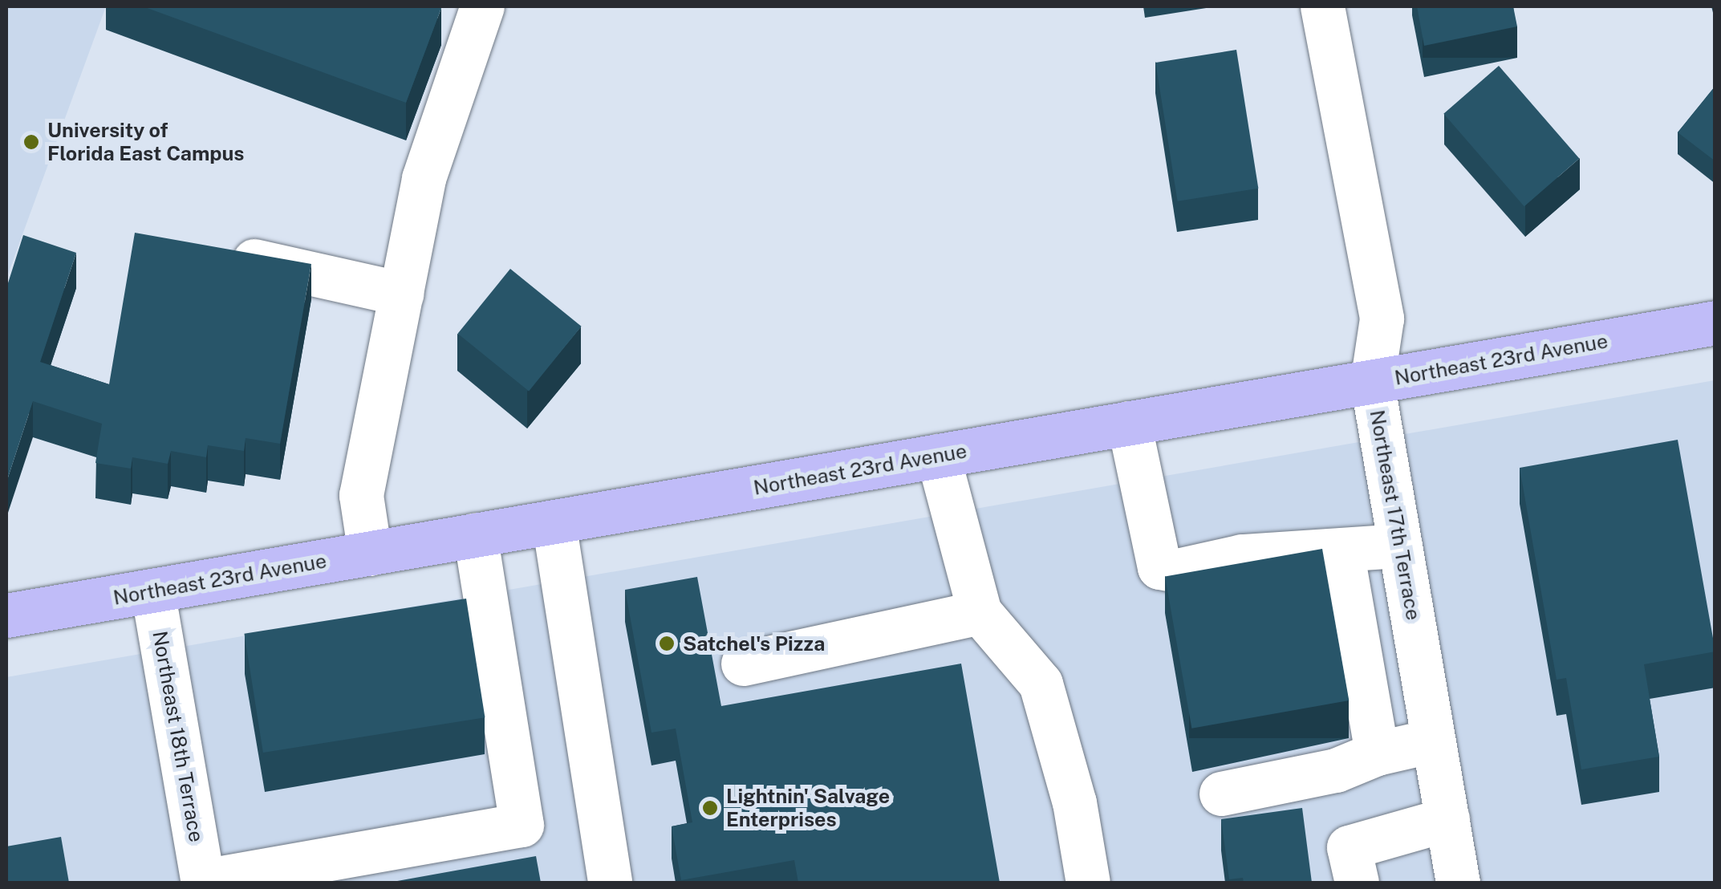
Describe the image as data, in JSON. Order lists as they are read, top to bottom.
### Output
{
  "streets": {
    "main road": ["Northeast 23rd Avenue"],
    "street": ["Northeast 17th Terrace", "Northeast 18th Terrace"]
  },
  "crossings": [
    ["Northeast 23rd Avenue", "Northeast 17th Terrace"],
    ["Northeast 23rd Avenue", "Northeast 18th Terrace"]
  ],
  "places": ["University of Florida East Campus", "Satchel's Pizza", "Lightnin' Salvage Enterprises"]
}
